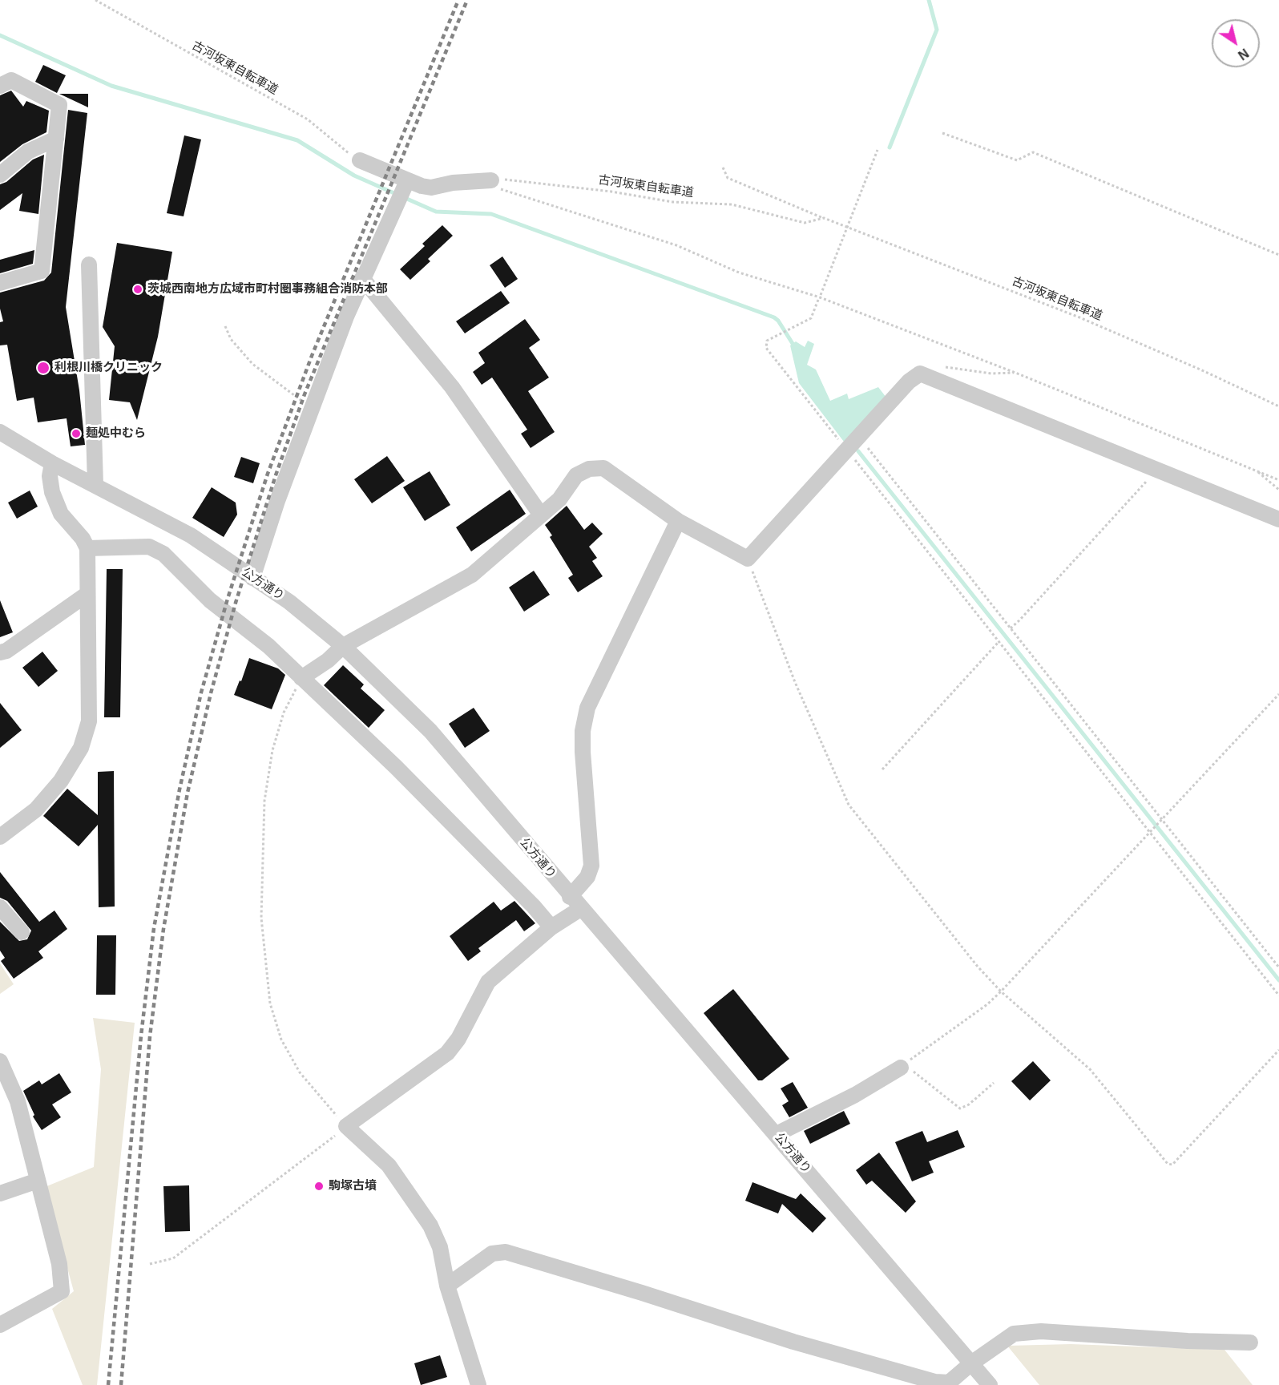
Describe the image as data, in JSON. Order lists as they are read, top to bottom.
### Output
{
  "streets": {
    "street": ["公方通り"],
    "path": ["古河坂東自転車道"]
  },
  "places": [
    "茨城西南地方広域市町村圏事務組合消防本部",
    "利根川橋クリニック",
    "麺処中むら",
    "駒塚古墳"
  ],
  "north": "bottom right"
}
